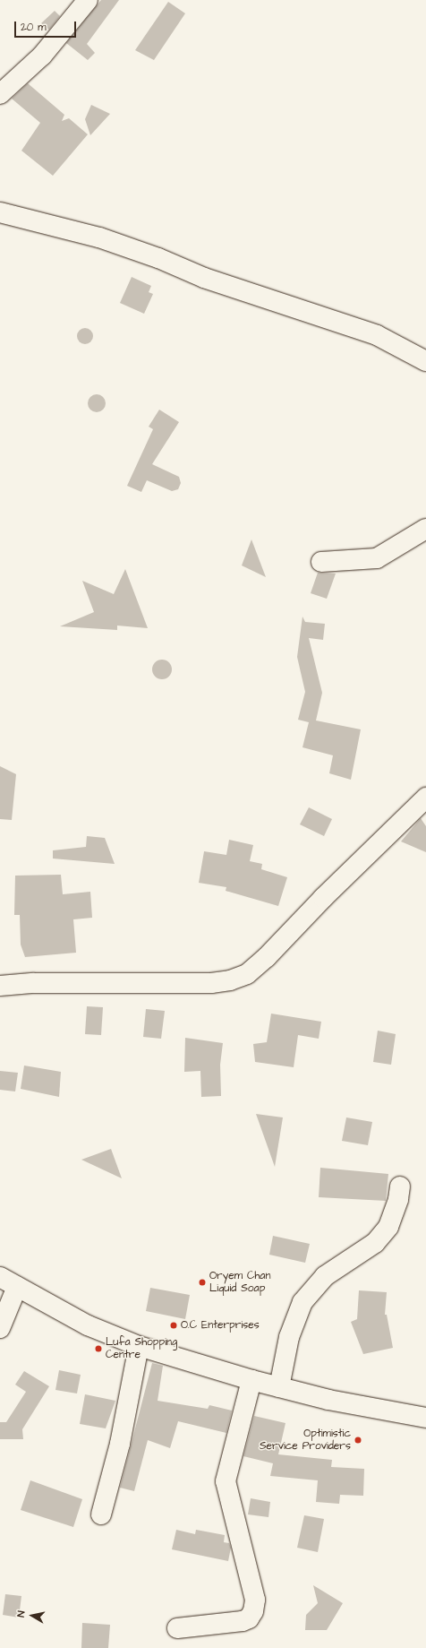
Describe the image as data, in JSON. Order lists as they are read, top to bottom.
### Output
{
  "places": [
    "Oryem Chan Liquid Soap",
    "O.C Enterprises",
    "Lufa Shopping Centre",
    "Optimistic Service Providers"
  ],
  "scale_bar": "20 m",
  "north": "left"
}
